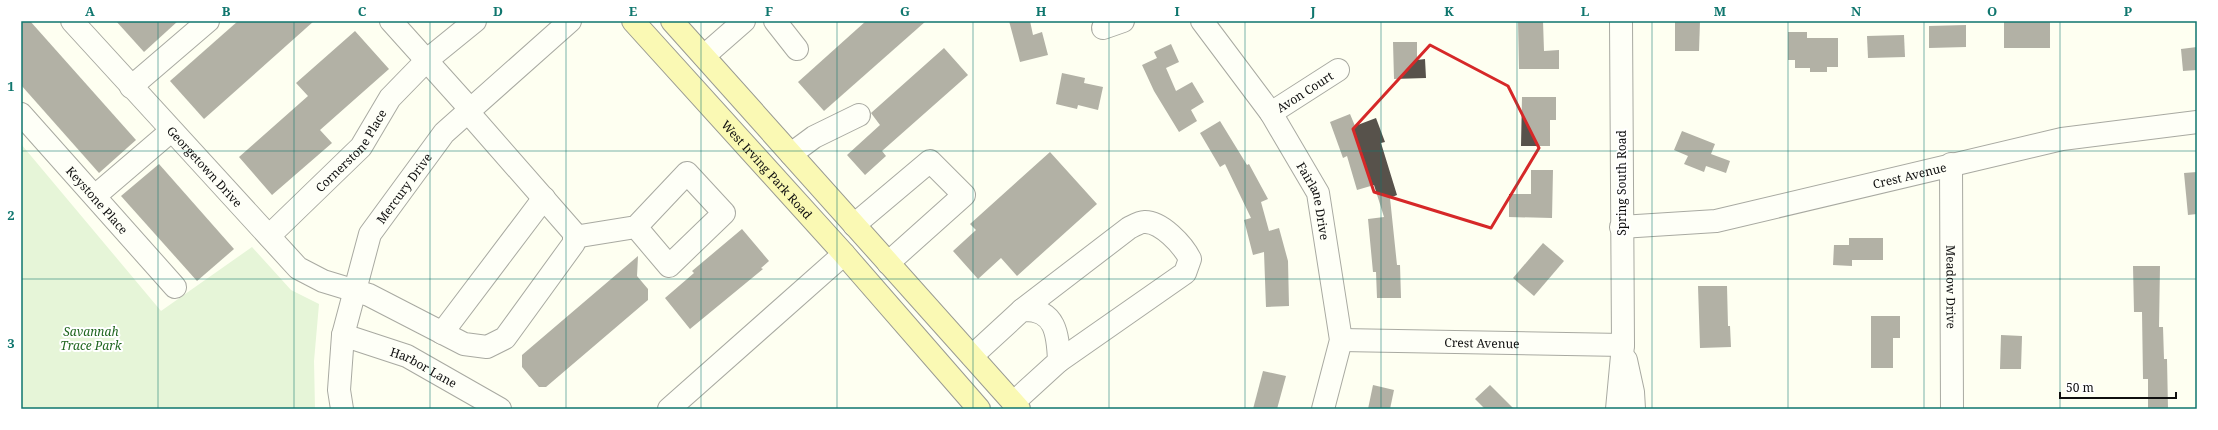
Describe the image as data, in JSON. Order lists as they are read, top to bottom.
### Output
{
  "streets": {
    "main road": ["West Irving Park Road"],
    "street": [
      "Avon Court",
      "Cornerstone Place",
      "Georgetown Drive",
      "Crest Avenue",
      "Spring South Road",
      "Mercury Drive",
      "Keystone Place",
      "Fairlane Drive",
      "Meadow Drive",
      "Harbor Lane"
    ]
  },
  "crossings": [
    ["Avon Court", "Fairlane Drive"],
    ["Cornerstone Place", "Georgetown Drive"],
    ["Georgetown Drive", "Mercury Drive"],
    ["Crest Avenue", "Spring South Road"],
    ["Crest Avenue", "Fairlane Drive"],
    ["Crest Avenue", "Meadow Drive"],
    ["Mercury Drive", "Harbor Lane"]
  ],
  "parks": ["Savannah Trace Park"],
  "scale_bar": "50 m",
  "grid": {
    "columns": [
      "A",
      "B",
      "C",
      "D",
      "E",
      "F",
      "G",
      "H",
      "I",
      "J",
      "K",
      "L",
      "M",
      "N",
      "O",
      "P"
    ],
    "rows": ["1", "2", "3"]
  }
}
